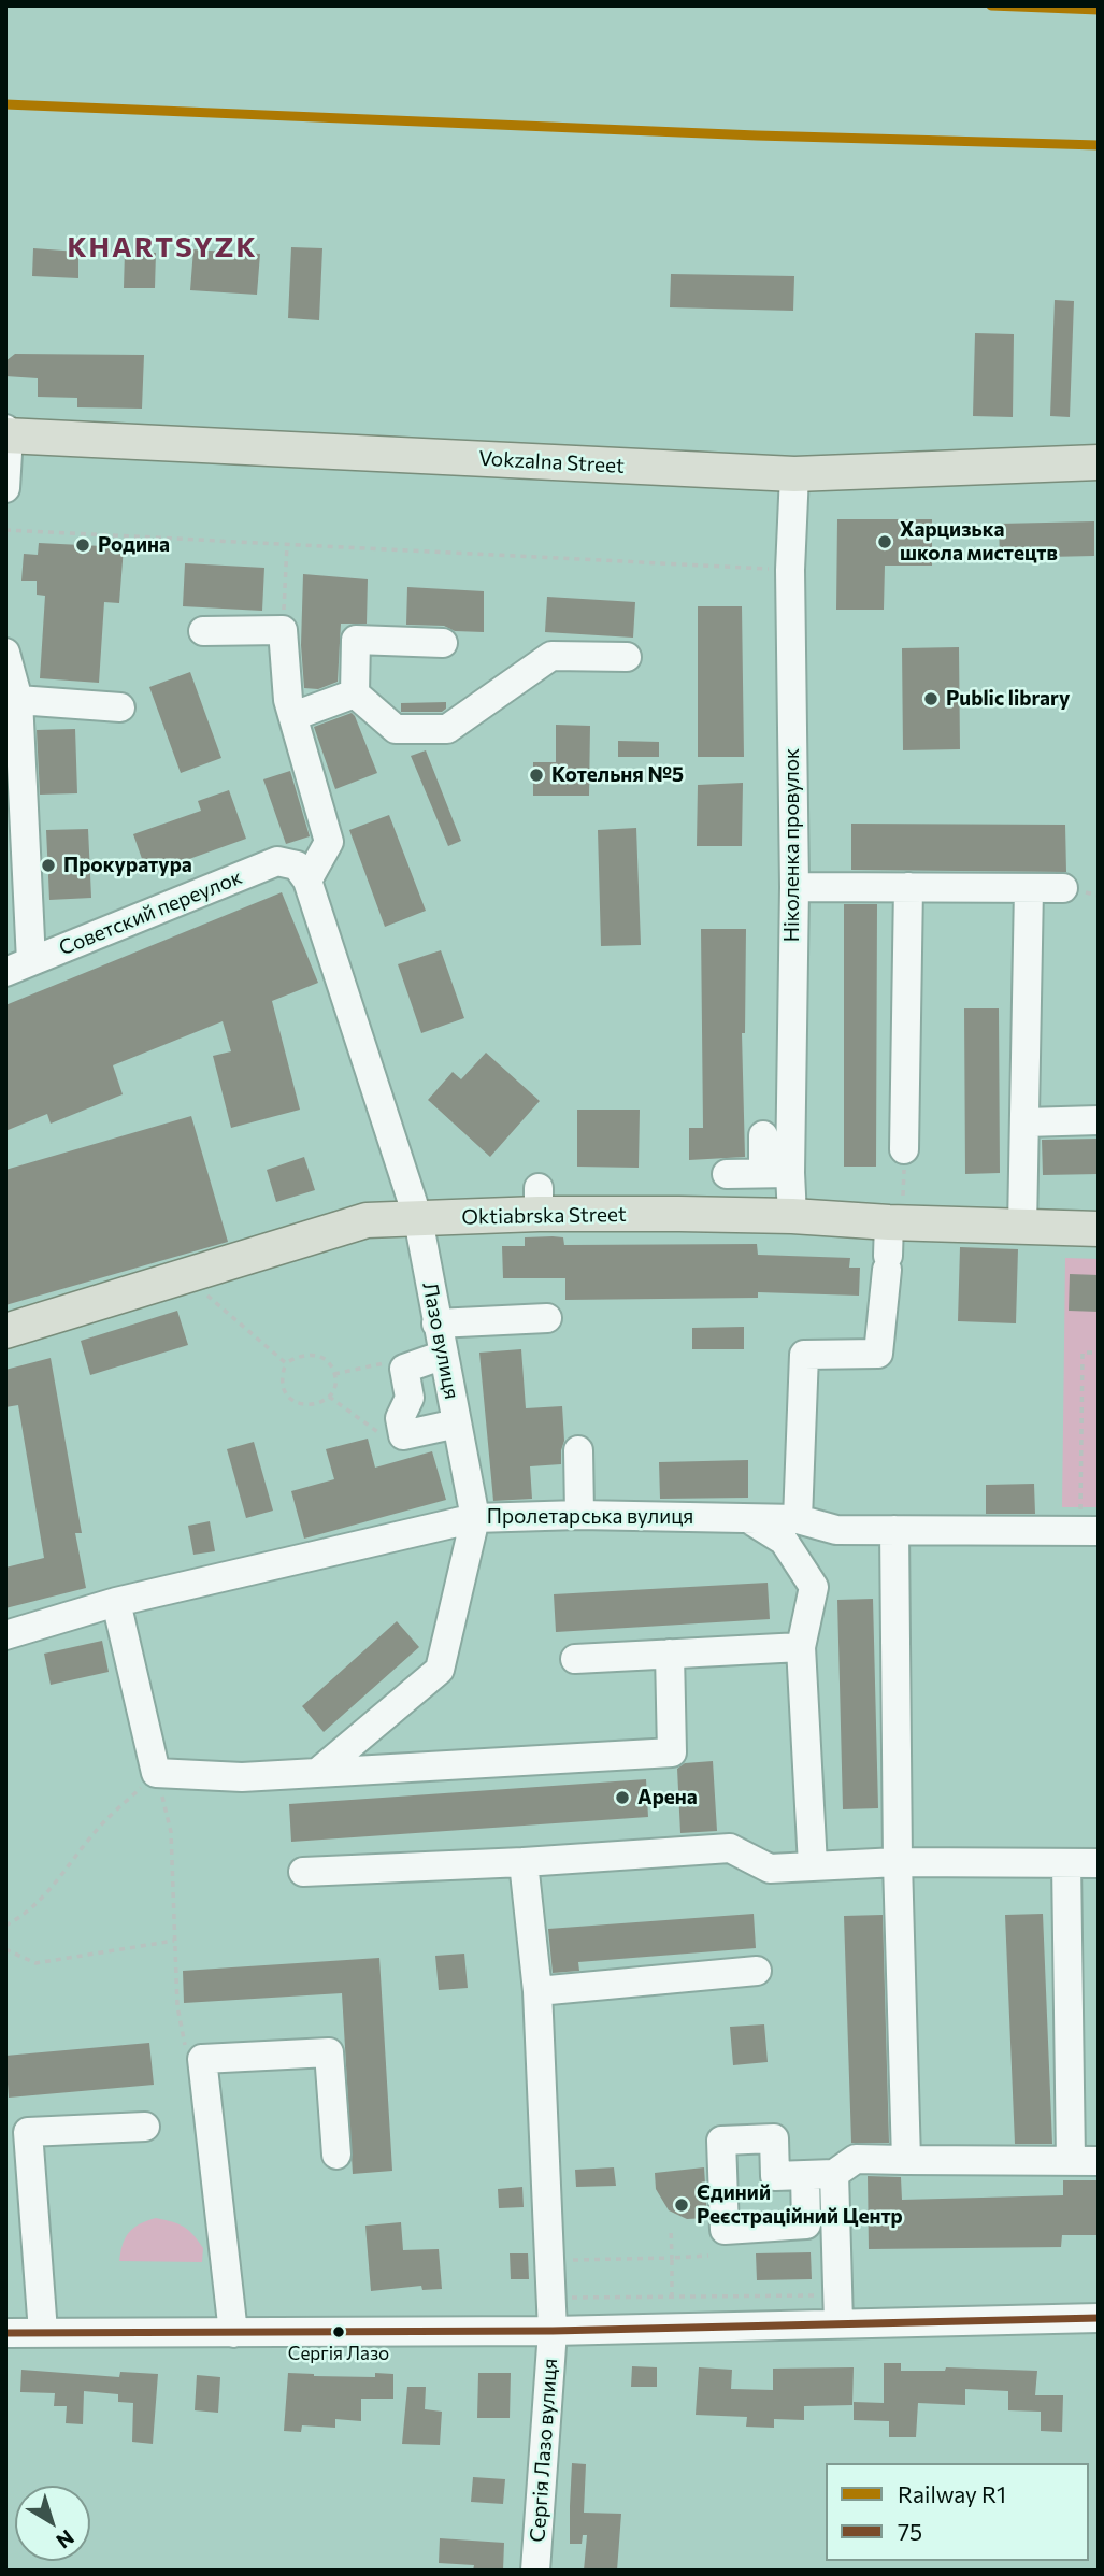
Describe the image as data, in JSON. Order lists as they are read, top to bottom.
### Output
{
  "streets": {
    "main road": ["Vokzalna Street", "Oktiabrska Street"],
    "street": [
      "Ніколенка провулок",
      "Советский переулок",
      "Лазо вулиця",
      "Пролетарська вулиця",
      "Сергія Лазо вулиця"
    ]
  },
  "crossings": [
    ["Vokzalna Street", "Ніколенка провулок"],
    ["Ніколенка провулок", "Oktiabrska Street"],
    ["Советский переулок", "Лазо вулиця"],
    ["Oktiabrska Street", "Лазо вулиця"],
    ["Лазо вулиця", "Пролетарська вулиця"]
  ],
  "districts": ["KHARTSYZK"],
  "places": [
    "Харцизька школа мистецтв",
    "Родина",
    "Public library",
    "Котельня №5",
    "Прокуратура",
    "Арена",
    "Єдиний Реєстраційний Центр",
    "Сергія Лазо"
  ],
  "lines": ["rail line R1", "transit line 75"],
  "legend": ["Railway R1", "75"],
  "north": "bottom right"
}
